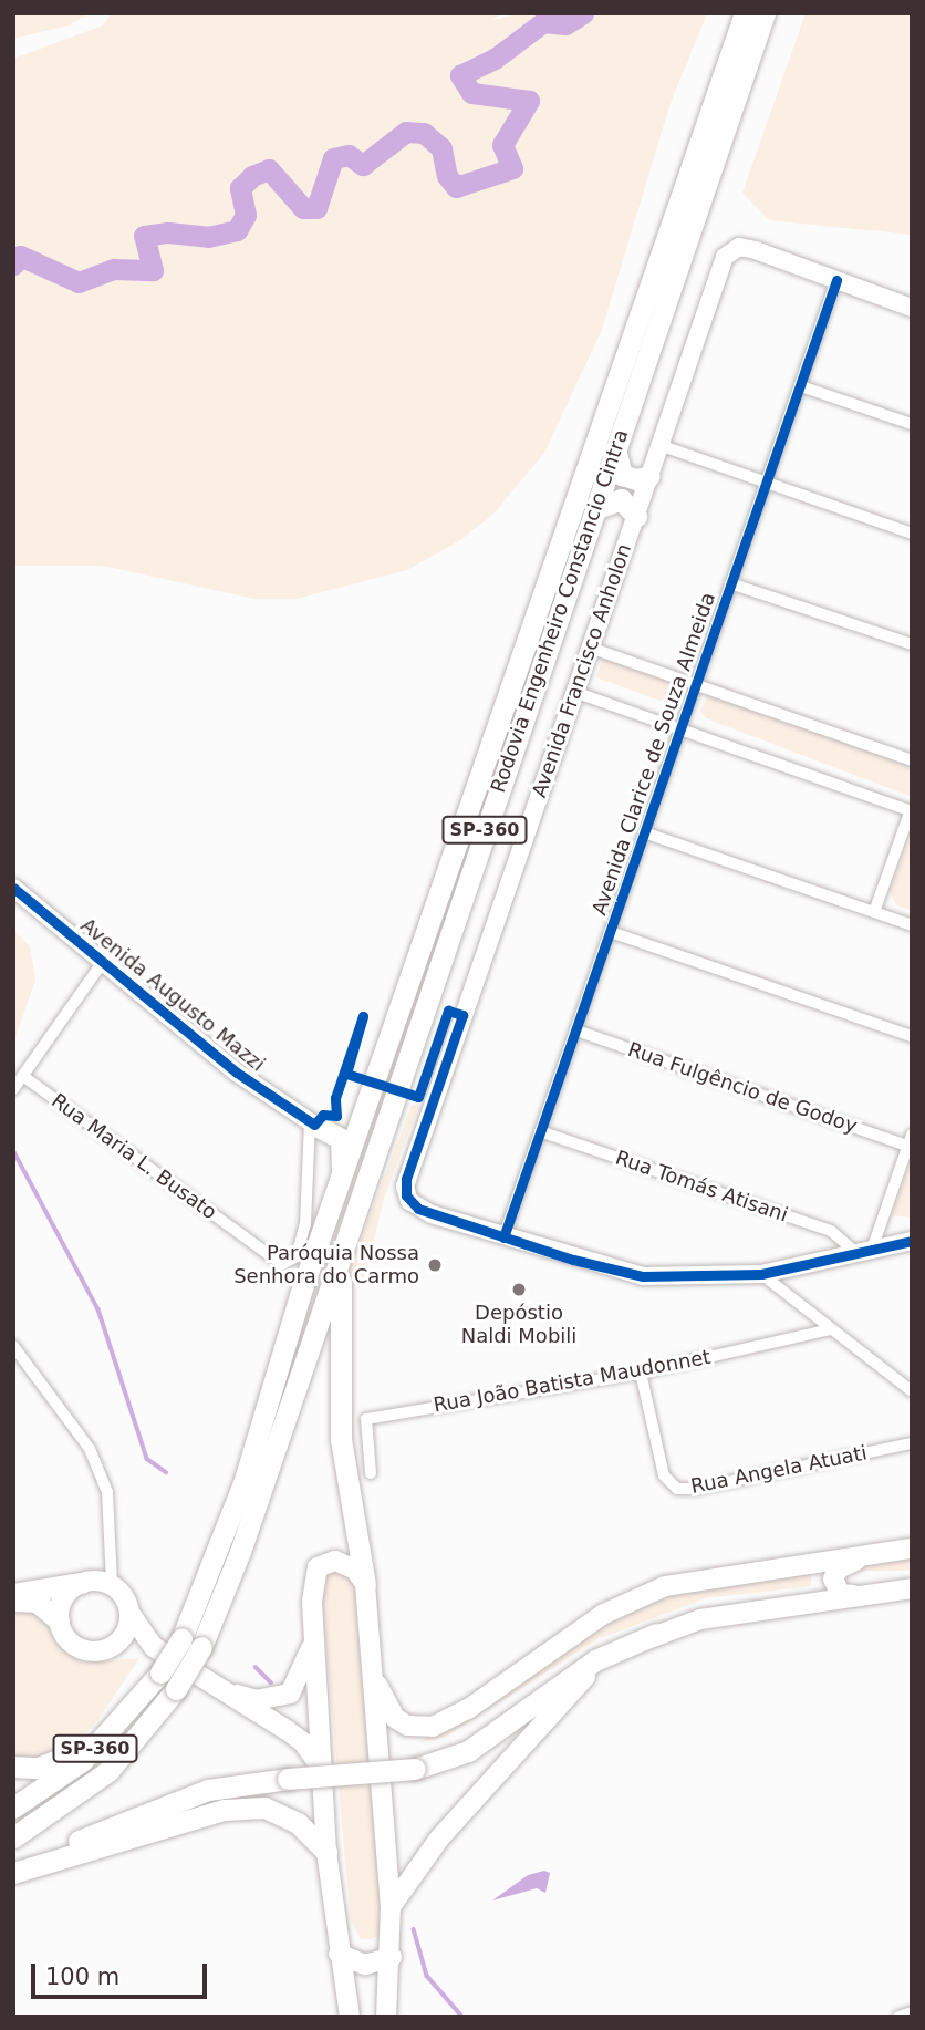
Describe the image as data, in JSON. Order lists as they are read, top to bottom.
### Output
{
  "streets": {
    "highway": ["Rodovia Engenheiro Constancio Cintra", "SP-360"],
    "street": [
      "Avenida Francisco Anholon",
      "Avenida Clarice de Souza Almeida",
      "Avenida Augusto Mazzi",
      "Rua Fulgêncio de Godoy",
      "Rua Maria L. Busato",
      "Rua Tomás Atisani",
      "Rua João Batista Maudonnet",
      "Rua Angela Atuati"
    ]
  },
  "crossings": [
    ["Rodovia Engenheiro Constancio Cintra", "SP-360"],
    ["Avenida Francisco Anholon", "Avenida Clarice de Souza Almeida"],
    ["Avenida Clarice de Souza Almeida", "Rua Fulgêncio de Godoy"],
    ["Avenida Clarice de Souza Almeida", "Rua Tomás Atisani"],
    ["Avenida Augusto Mazzi", "Rua Maria L. Busato"],
    ["Rua João Batista Maudonnet", "Rua Angela Atuati"]
  ],
  "places": ["Paróquia Nossa Senhora do Carmo", "Depóstio Naldi Mobili"],
  "scale_bar": "100 m"
}
